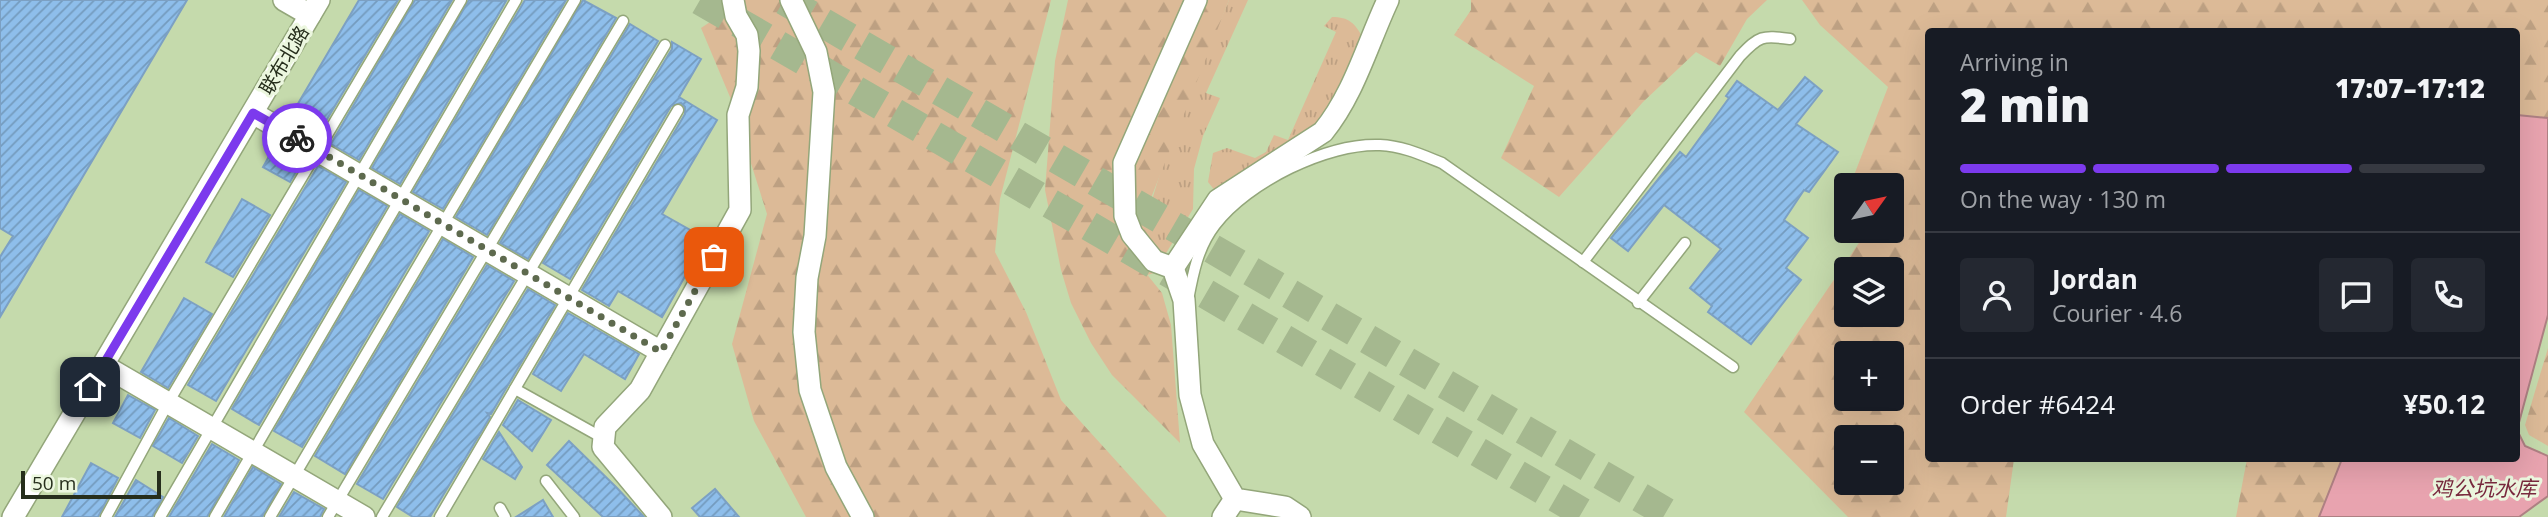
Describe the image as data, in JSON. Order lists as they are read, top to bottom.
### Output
{
  "streets": {
    "street": ["联布北路"]
  },
  "water": ["鸡公坑水库"],
  "scale_bar": "50 m",
  "north": "top right",
  "page": {
    "heading": ["2 min", "Arriving in", "17:07–17:12"],
    "panel": [
      "Jordan",
      "Courier · 4.6",
      "Order #6424",
      "¥50.12"
    ],
    "bar": "On the way · 130 m",
    "map_buttons": ["+", "−"],
    "scale": "50 m"
  }
}
